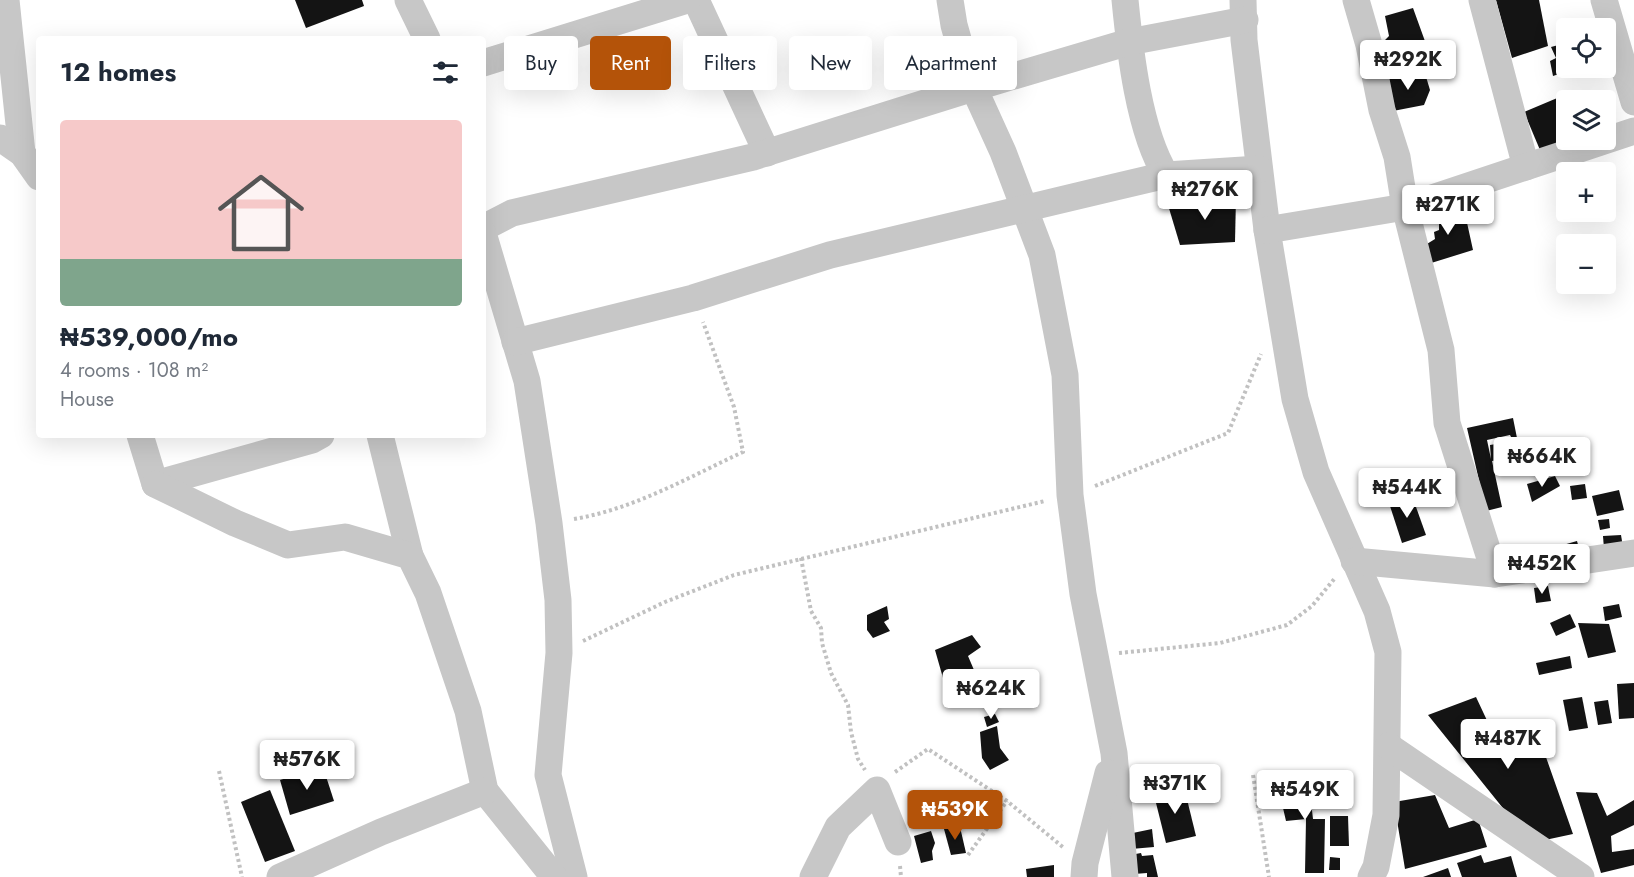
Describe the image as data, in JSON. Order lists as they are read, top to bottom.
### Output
{
  "page": {
    "map_buttons": ["+", "−"],
    "chip": [
      "Buy",
      "Rent",
      "Filters",
      "New",
      "Apartment"
    ],
    "heading": "12 homes",
    "price": [
      "₦292K",
      "₦276K",
      "₦271K",
      "₦664K",
      "₦544K",
      "₦452K",
      "₦624K",
      "₦487K",
      "₦576K",
      "₦371K",
      "₦549K",
      "₦539K"
    ],
    "list": [
      {
        "name": "₦539,000/mo",
        "note": "4 rooms · 108 m² · House"
      }
    ]
  }
}
